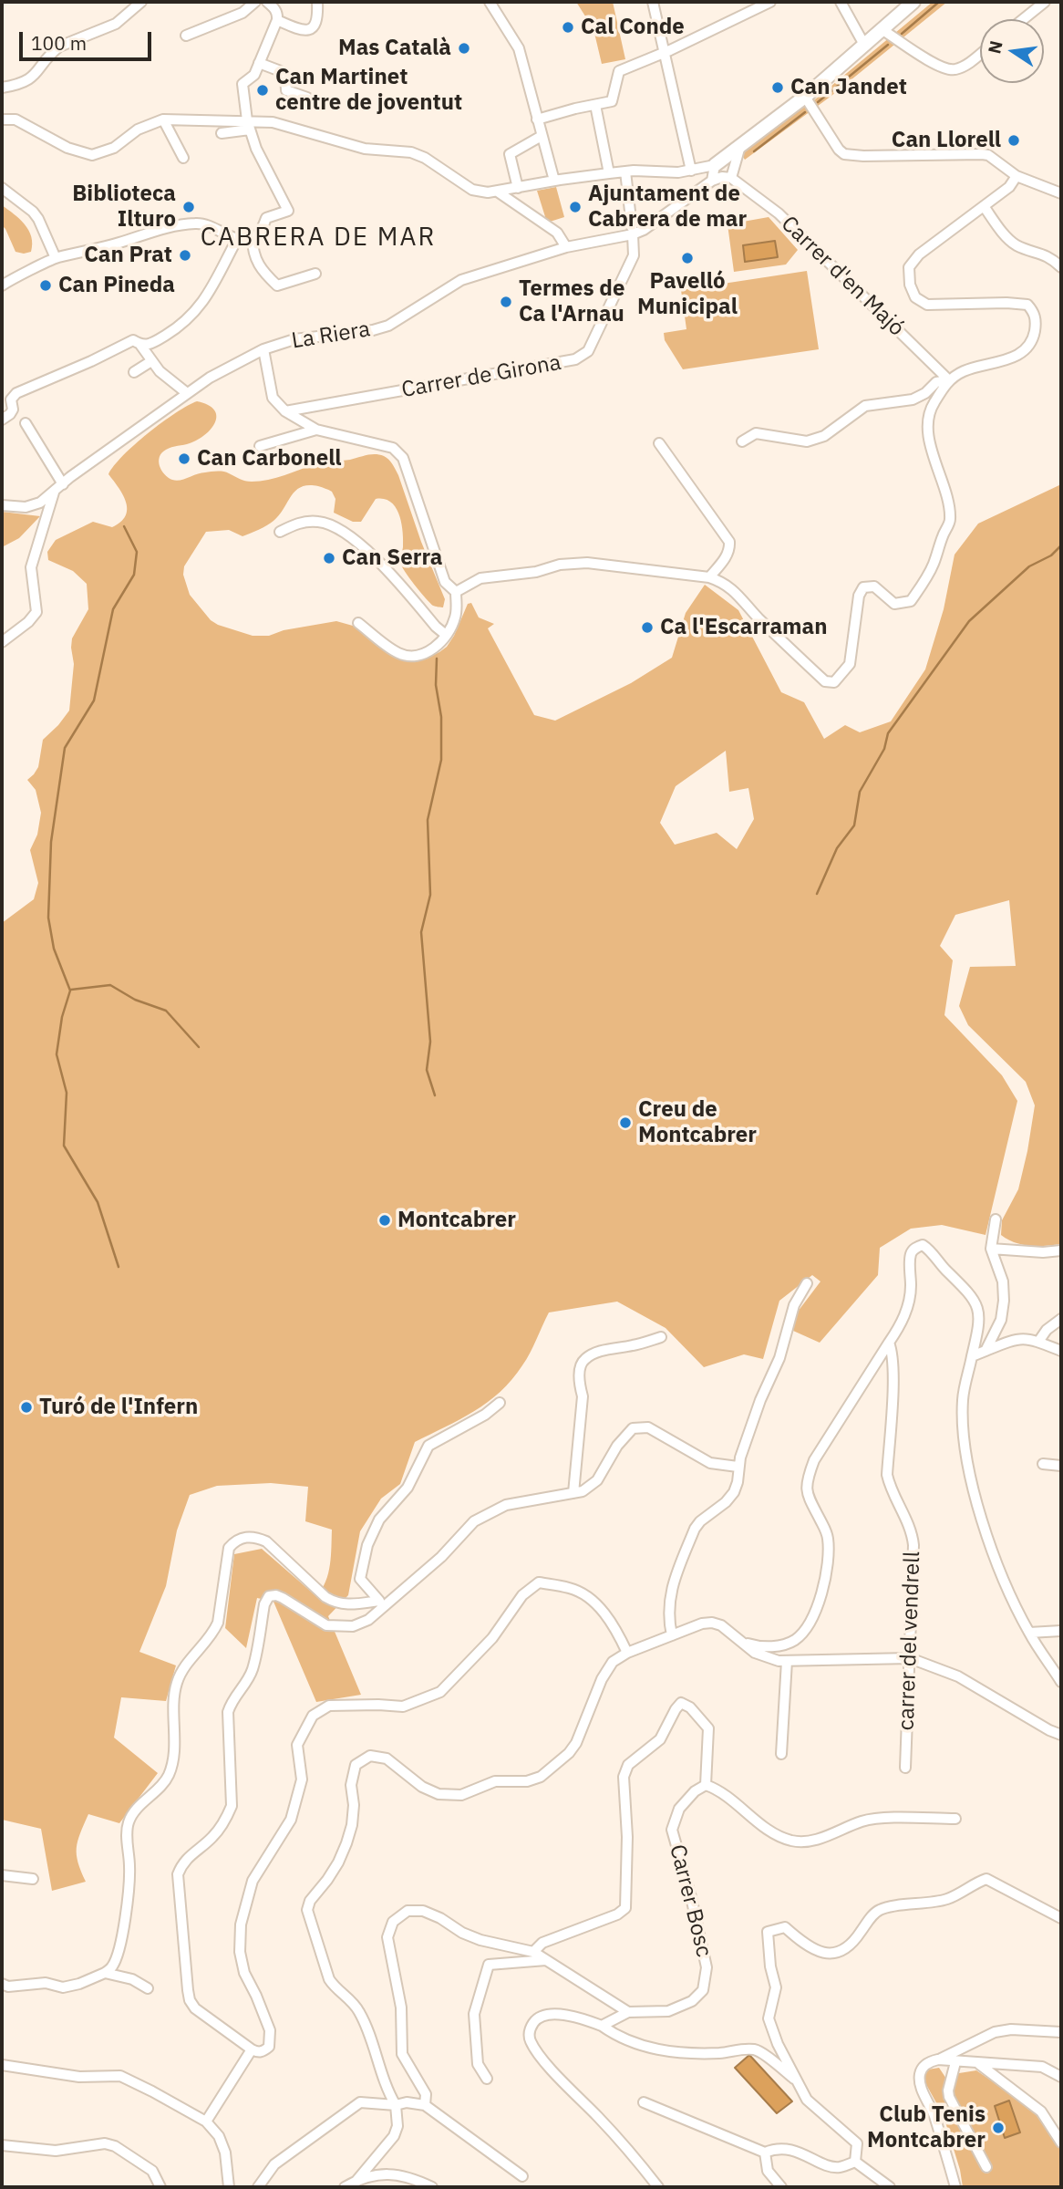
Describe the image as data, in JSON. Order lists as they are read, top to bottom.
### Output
{
  "streets": {
    "street": [
      "Carrer d'en Majó",
      "La Riera",
      "Carrer de Girona",
      "carrer del vendrell",
      "Carrer Bosc"
    ]
  },
  "crossings": [
    ["La Riera", "Carrer de Girona"]
  ],
  "districts": ["CABRERA DE MAR"],
  "places": [
    "Cal Conde",
    "Mas Català",
    "Can Jandet",
    "Can Martinet centre de joventut",
    "Can Llorell",
    "Biblioteca Ilturo",
    "Ajuntament de Cabrera de mar",
    "Can Prat",
    "Pavelló Municipal",
    "Can Pineda",
    "Termes de Ca l'Arnau",
    "Can Carbonell",
    "Can Serra",
    "Ca l'Escarraman",
    "Creu de Montcabrer",
    "Montcabrer",
    "Turó de l'Infern",
    "Club Tenis Montcabrer"
  ],
  "scale_bar": "100 m",
  "north": "left"
}
